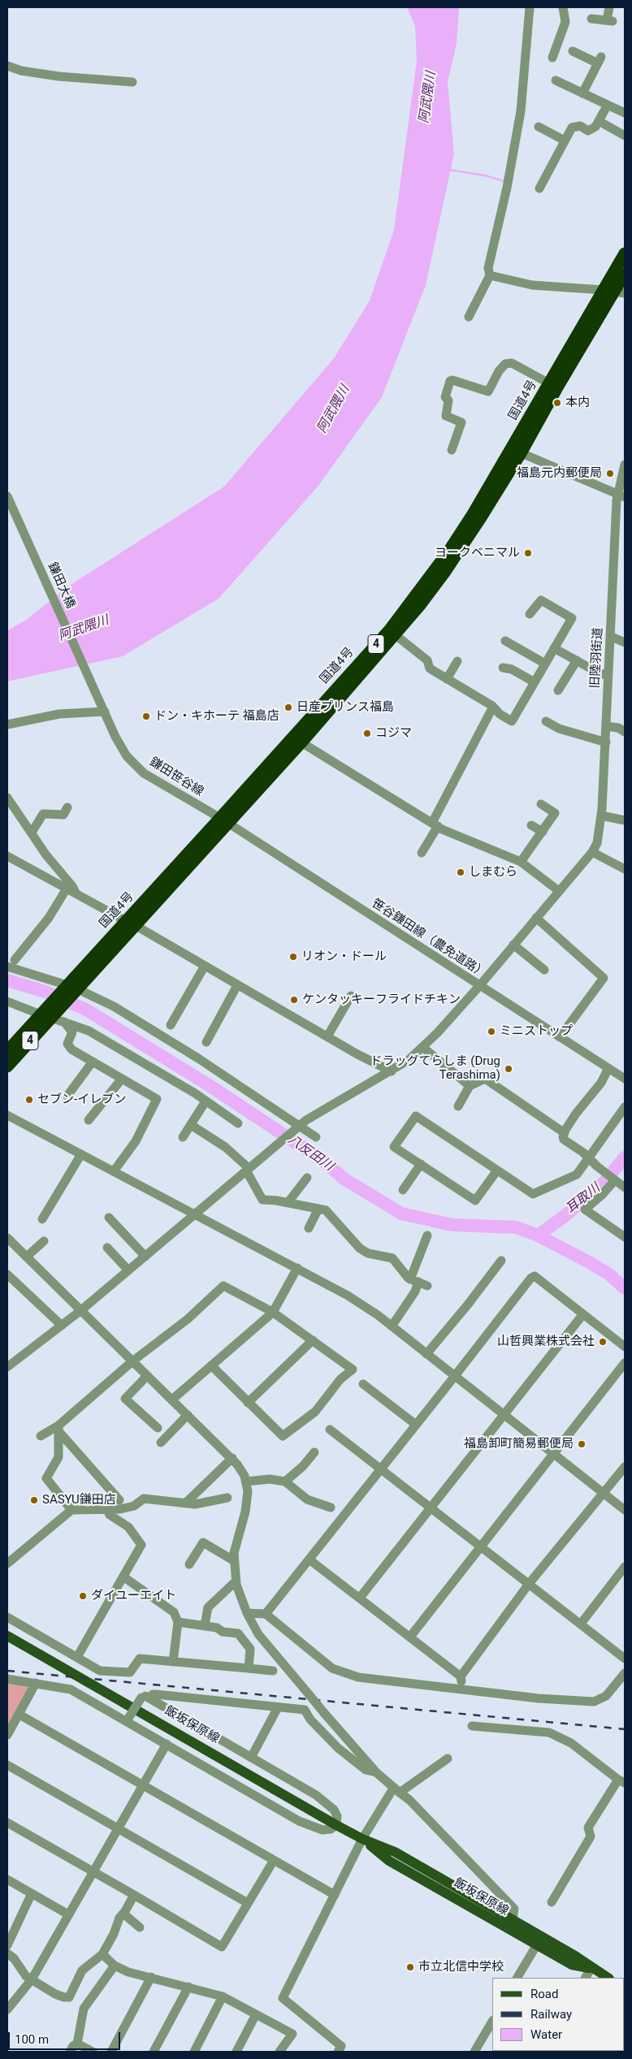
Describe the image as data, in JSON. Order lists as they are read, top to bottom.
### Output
{
  "streets": {
    "highway": ["国道4号", "4"],
    "main road": ["飯坂保原線"],
    "street": [
      "鎌田大橋",
      "旧陸羽街道",
      "鎌田笹谷線",
      "笹谷鎌田線（農免道路）"
    ]
  },
  "crossings": [
    ["国道4号", "鎌田笹谷線"],
    ["国道4号", "笹谷鎌田線（農免道路）"],
    ["鎌田大橋", "鎌田笹谷線"],
    ["鎌田笹谷線", "笹谷鎌田線（農免道路）"]
  ],
  "water": ["阿武隈川", "八反田川", "耳取川"],
  "places": [
    "本内",
    "福島元内郵便局",
    "ヨークベニマル",
    "日産プリンス福島",
    "ドン・キホーテ 福島店",
    "コジマ",
    "しまむら",
    "リオン・ドール",
    "ケンタッキーフライドチキン",
    "ミニストップ",
    "ドラッグてらしま (Drug Terashima)",
    "セブン-イレブン",
    "山哲興業株式会社",
    "福島卸町簡易郵便局",
    "SASYU鎌田店",
    "ダイユーエイト",
    "市立北信中学校"
  ],
  "legend": ["Road", "Railway", "Water"],
  "scale_bar": "100 m"
}
